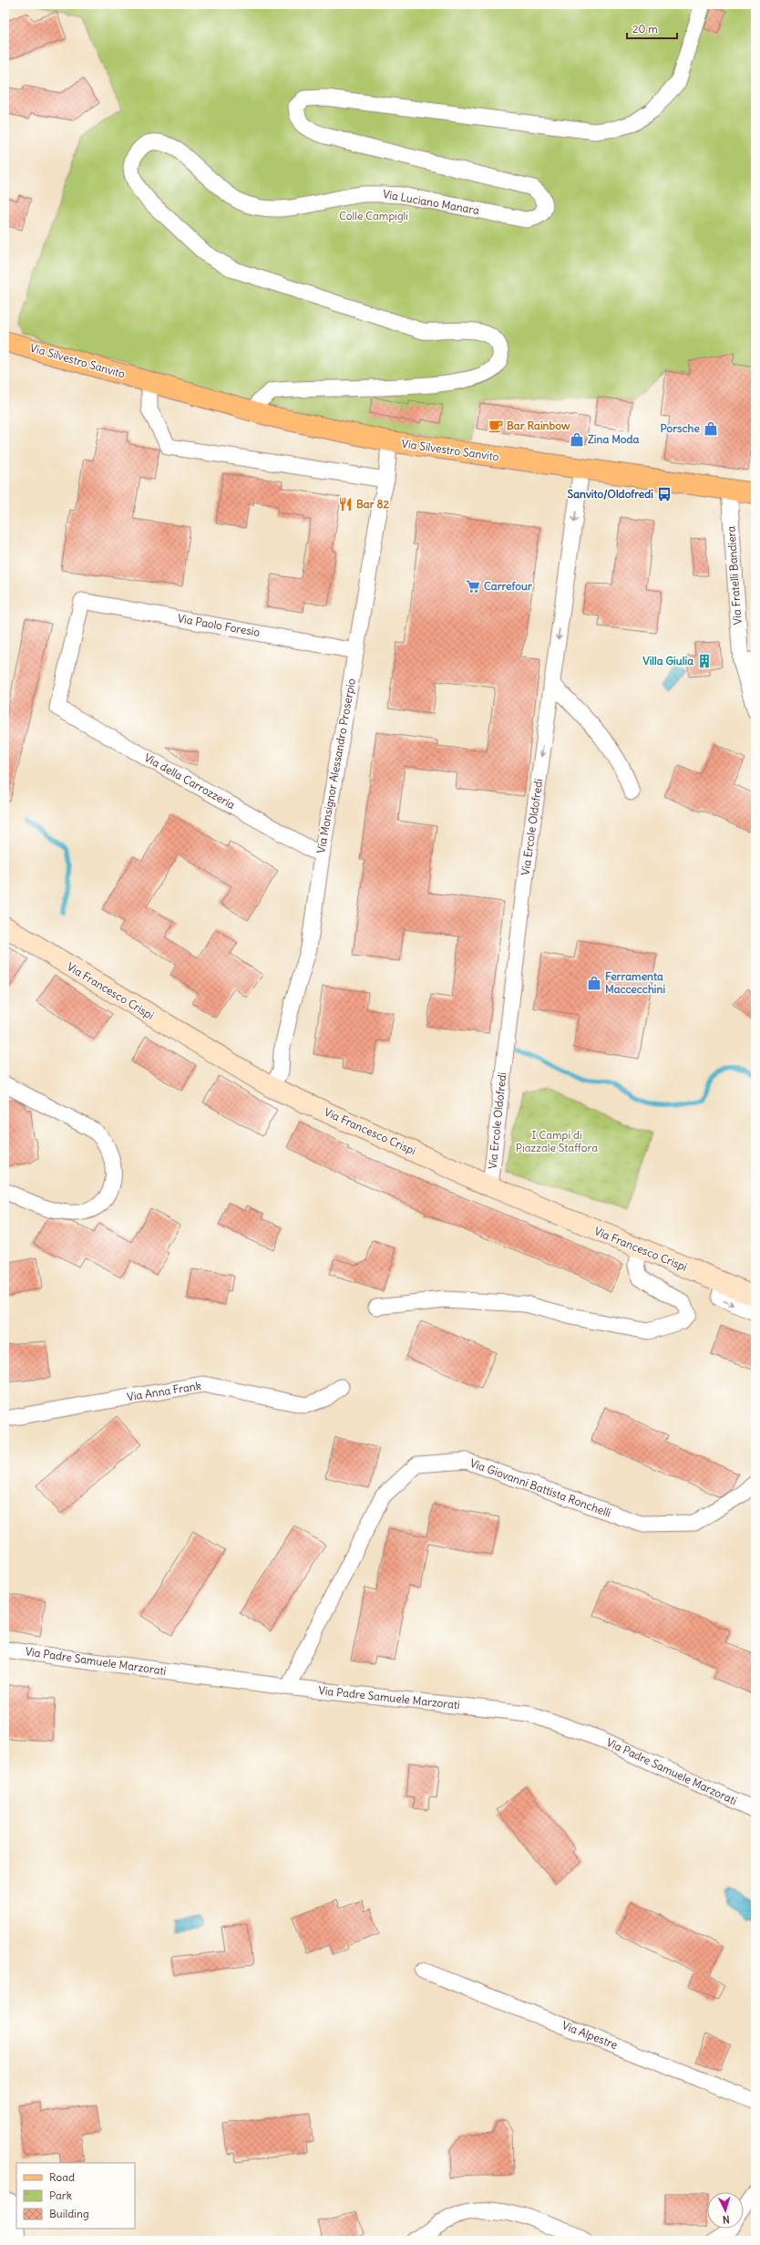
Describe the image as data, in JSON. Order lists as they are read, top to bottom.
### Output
{
  "streets": {
    "main road": ["Via Silvestro Sanvito"],
    "street": [
      "Via Luciano Manara",
      "Via Fratelli Bandiera",
      "Via Paolo Foresio",
      "Via Monsignor Alessandro Proserpio",
      "Via della Carrozzeria",
      "Via Ercole Oldofredi",
      "Via Francesco Crispi",
      "Via Anna Frank",
      "Via Giovanni Battista Ronchelli",
      "Via Padre Samuele Marzorati",
      "Via Alpestre"
    ]
  },
  "crossings": [
    ["Via Luciano Manara", "Via Silvestro Sanvito"],
    ["Via Silvestro Sanvito", "Via Fratelli Bandiera"],
    ["Via Silvestro Sanvito", "Via Monsignor Alessandro Proserpio"],
    ["Via Silvestro Sanvito", "Via Ercole Oldofredi"],
    ["Via Paolo Foresio", "Via Monsignor Alessandro Proserpio"],
    ["Via Paolo Foresio", "Via della Carrozzeria"],
    ["Via Monsignor Alessandro Proserpio", "Via della Carrozzeria"],
    ["Via Monsignor Alessandro Proserpio", "Via Francesco Crispi"],
    ["Via Ercole Oldofredi", "Via Francesco Crispi"],
    ["Via Giovanni Battista Ronchelli", "Via Padre Samuele Marzorati"]
  ],
  "one_way": ["Via Ercole Oldofredi"],
  "parks": ["Colle Campigli", "I Campi di Piazzale Staffora"],
  "places": {
    "cafe": ["Bar Rainbow"],
    "shop": ["Porsche", "Zina Moda", "Ferramenta Maccecchini"],
    "bus stop": ["Sanvito/Oldofredi"],
    "restaurant": ["Bar 82"],
    "supermarket": ["Carrefour"],
    "building": ["Villa Giulia"]
  },
  "legend": ["Road", "Park", "Building"],
  "scale_bar": "20 m",
  "north": "bottom"
}
